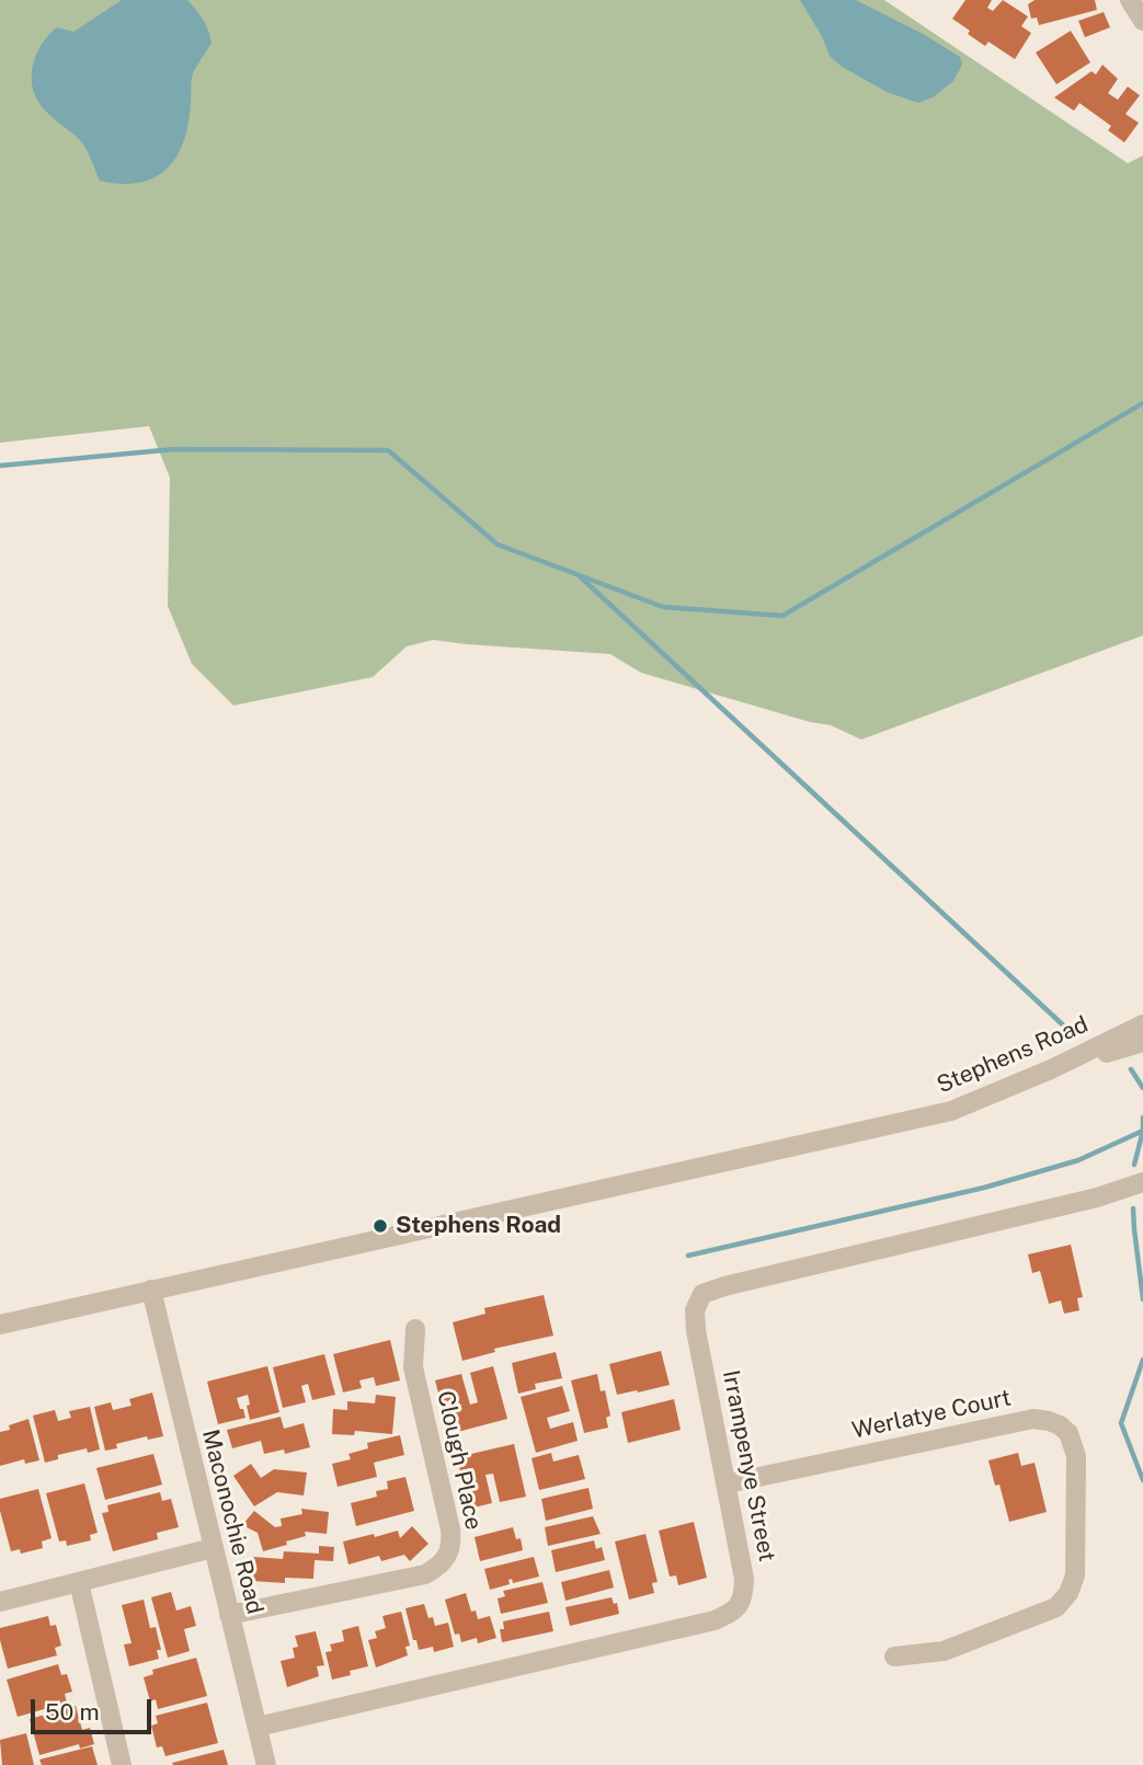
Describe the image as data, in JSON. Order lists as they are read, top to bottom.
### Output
{
  "streets": {
    "street": [
      "Stephens Road",
      "Werlatye Court",
      "Clough Place",
      "Irrampenye Street",
      "Maconochie Road"
    ]
  },
  "crossings": [
    ["Stephens Road", "Maconochie Road"],
    ["Werlatye Court", "Irrampenye Street"],
    ["Clough Place", "Maconochie Road"],
    ["Irrampenye Street", "Maconochie Road"]
  ],
  "places": ["Stephens Road"],
  "scale_bar": "50 m"
}
